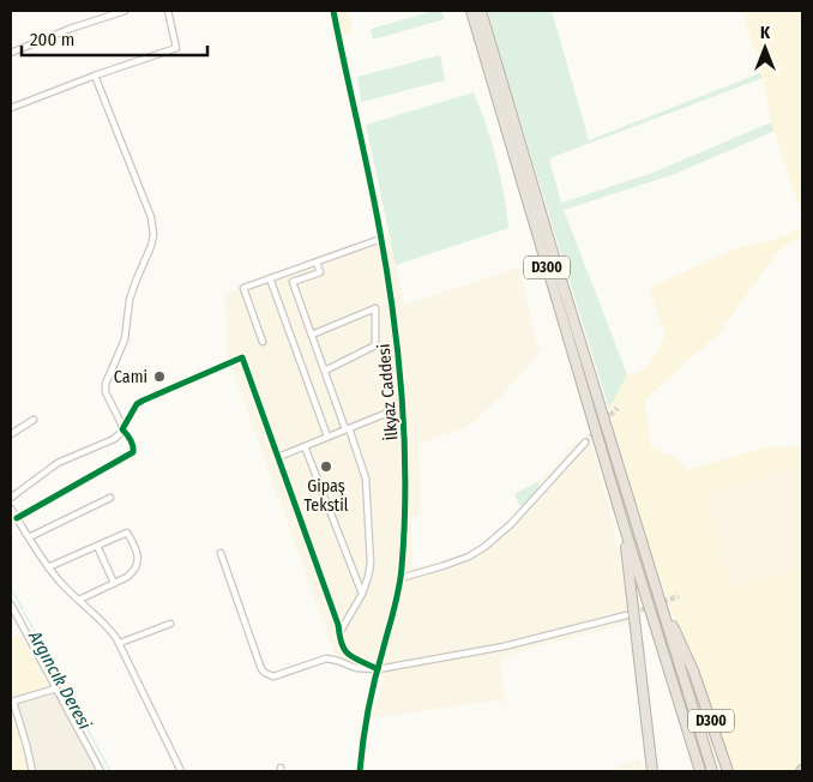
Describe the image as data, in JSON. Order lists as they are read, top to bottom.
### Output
{
  "streets": {
    "highway": ["D300"],
    "street": ["İlkyaz Caddesi"]
  },
  "water": ["Argıncık Deresi"],
  "places": ["Cami", "Gipaş Tekstil"],
  "scale_bar": "200 m",
  "north": "top"
}
